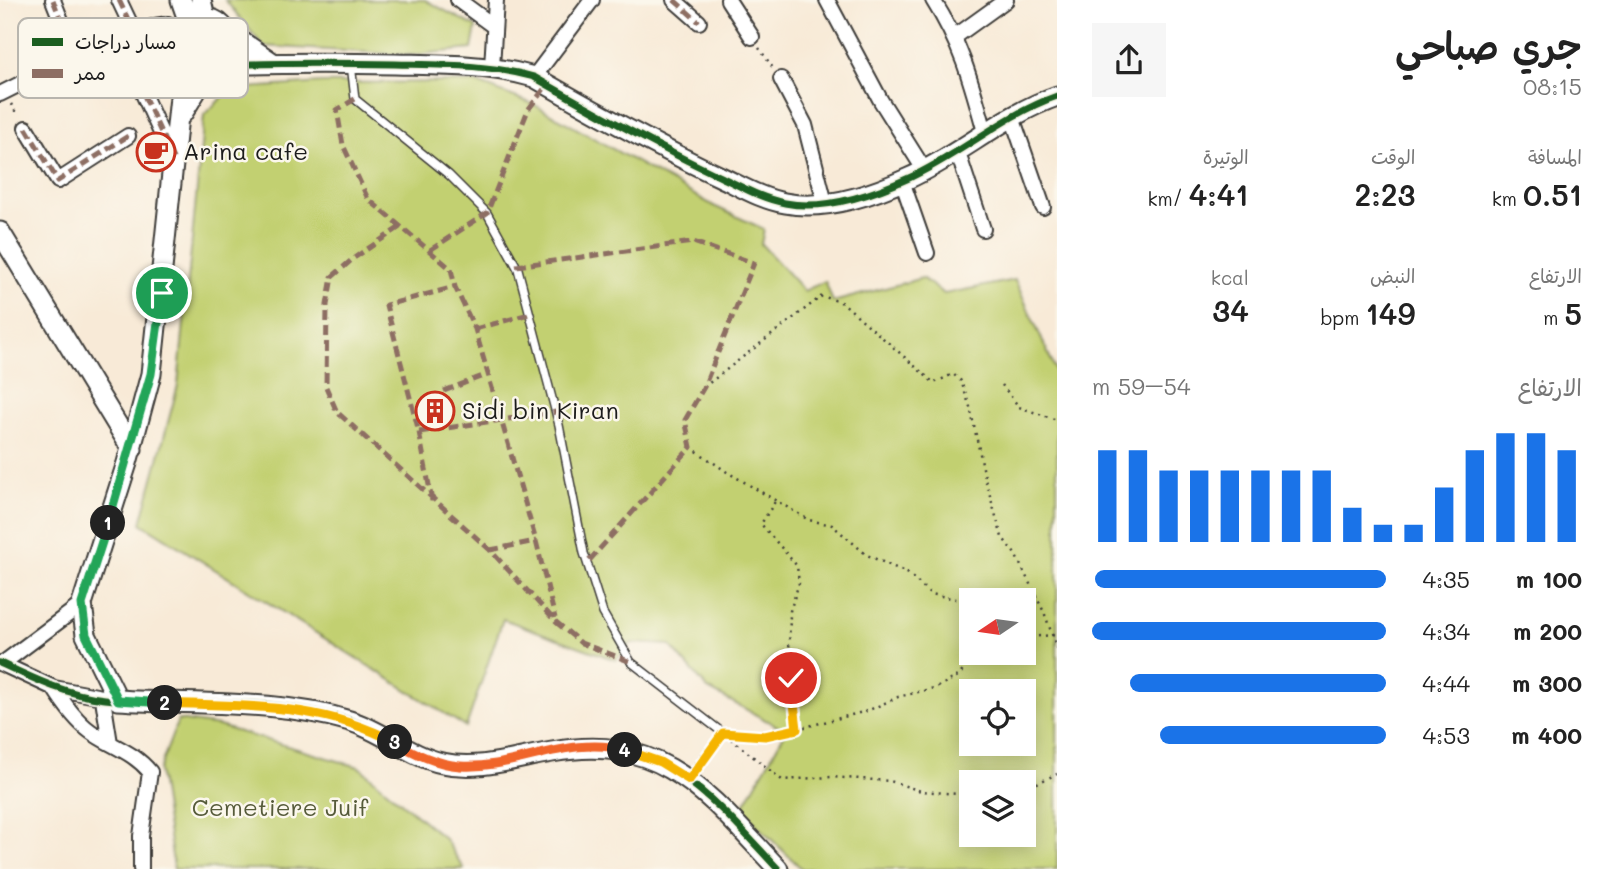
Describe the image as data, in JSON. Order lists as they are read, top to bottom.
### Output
{
  "parks": ["Cemetiere Juif"],
  "places": {
    "cafe": ["Arina cafe"],
    "building": ["Sidi bin Kiran"]
  },
  "legend": ["مسار دراجات", "ممر"],
  "north": "left",
  "page": {
    "heading": ["جري صباحي", "08:15"],
    "stats": [
      ["المسافة", "0.51 km"],
      ["الوقت", "2:23"],
      ["الوتيرة", "4:41 /km"],
      ["الارتفاع", "5 m"],
      ["النبض", "149 bpm"],
      ["kcal", "34"]
    ],
    "chart": ["الارتفاع", "54–59 m"],
    "pins": [
      "1",
      "2",
      "3",
      "4"
    ],
    "list": [
      {
        "name": "100 m",
        "note": "4:35"
      },
      {
        "name": "200 m",
        "note": "4:34"
      },
      {
        "name": "300 m",
        "note": "4:44"
      },
      {
        "name": "400 m",
        "note": "4:53"
      }
    ]
  }
}
